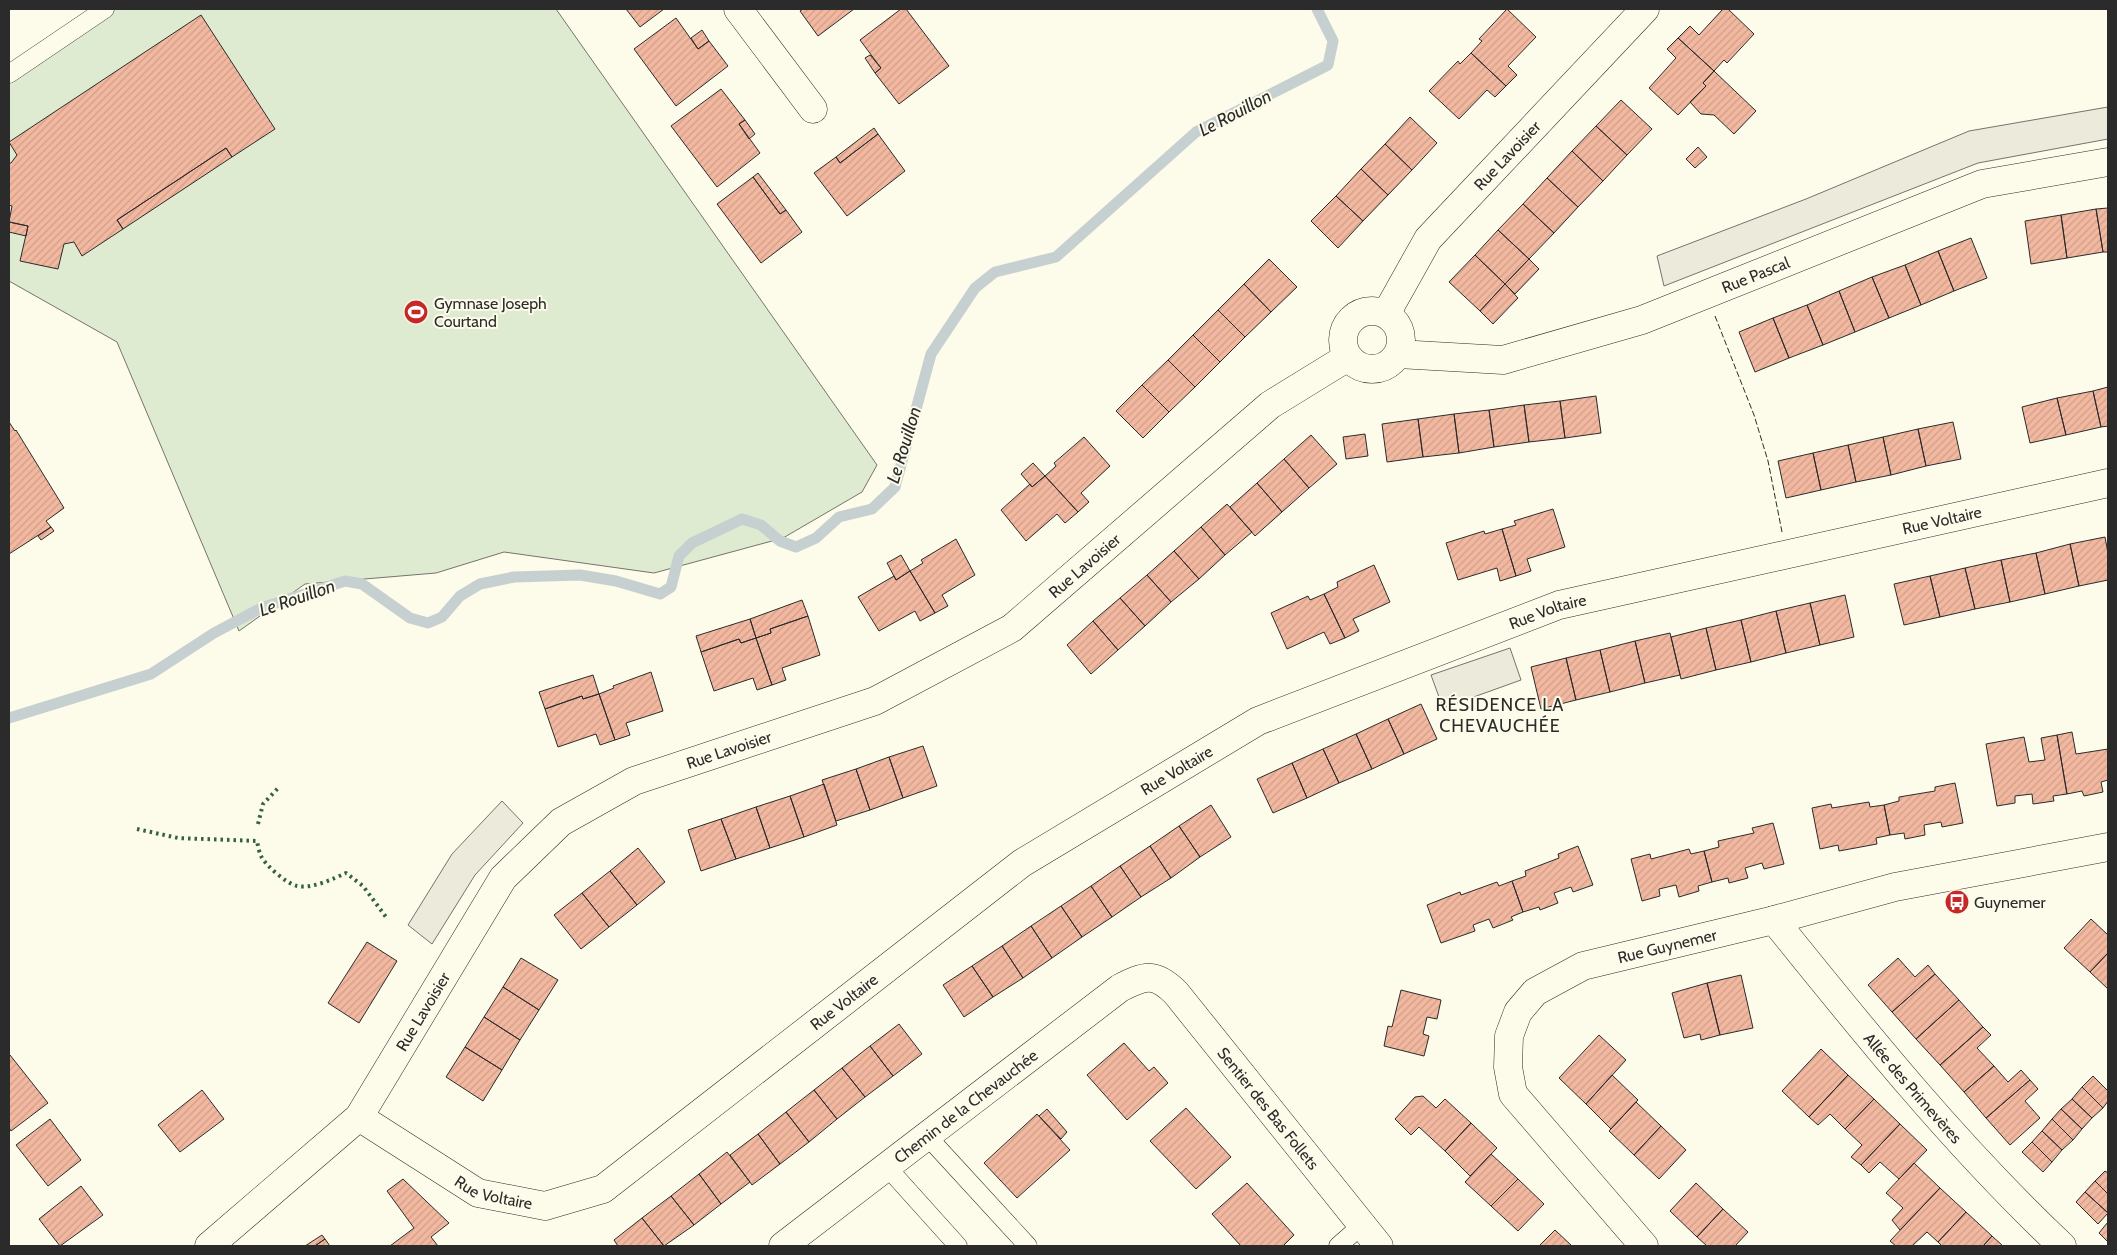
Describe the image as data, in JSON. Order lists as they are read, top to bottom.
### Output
{
  "streets": {
    "street": [
      "Rue Lavoisier",
      "Rue Pascal",
      "Rue Voltaire",
      "Rue Guynemer",
      "Allée des Primevères",
      "Chemin de la Chevauchée",
      "Sentier des Bas Follets"
    ]
  },
  "crossings": [
    ["Rue Lavoisier", "Rue Pascal"],
    ["Rue Lavoisier", "Rue Voltaire"],
    ["Rue Guynemer", "Allée des Primevères"],
    ["Chemin de la Chevauchée", "Sentier des Bas Follets"]
  ],
  "districts": ["RÉSIDENCE LA CHEVAUCHÉE"],
  "water": ["Le Rouillon"],
  "places": {
    "sports": ["Gymnase Joseph Courtand"],
    "bus stop": ["Guynemer"]
  }
}
